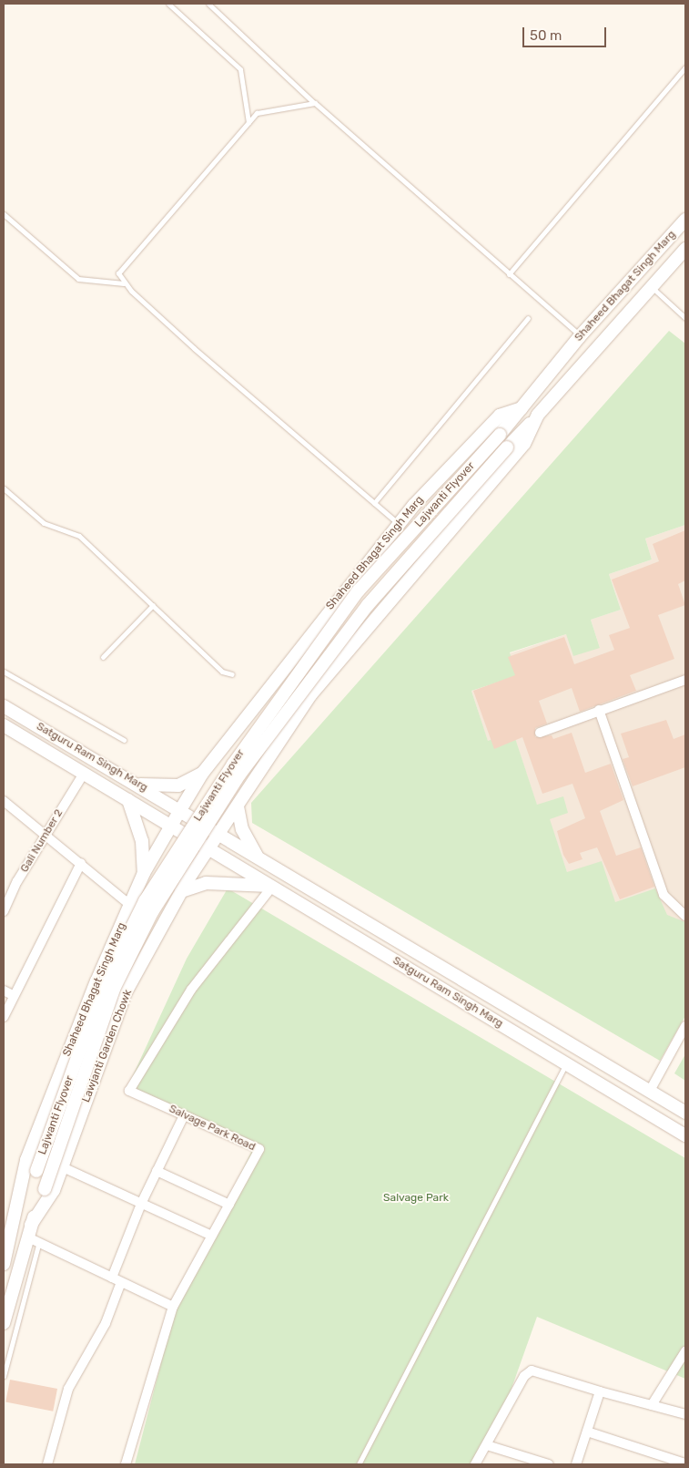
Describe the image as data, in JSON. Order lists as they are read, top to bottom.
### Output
{
  "streets": {
    "main road": [
      "Shaheed Bhagat Singh Marg",
      "Lajwanti Flyover",
      "Satguru Ram Singh Marg",
      "Lawjanti Garden Chowk"
    ],
    "street": ["Gali Number 2", "Salvage Park Road"]
  },
  "crossings": [
    ["Shaheed Bhagat Singh Marg", "Lajwanti Flyover"],
    ["Shaheed Bhagat Singh Marg", "Satguru Ram Singh Marg"],
    ["Shaheed Bhagat Singh Marg", "Lawjanti Garden Chowk"],
    ["Lajwanti Flyover", "Lawjanti Garden Chowk"],
    ["Satguru Ram Singh Marg", "Gali Number 2"],
    ["Satguru Ram Singh Marg", "Lawjanti Garden Chowk"],
    ["Satguru Ram Singh Marg", "Salvage Park Road"]
  ],
  "parks": ["Salvage Park"],
  "scale_bar": "50 m"
}
